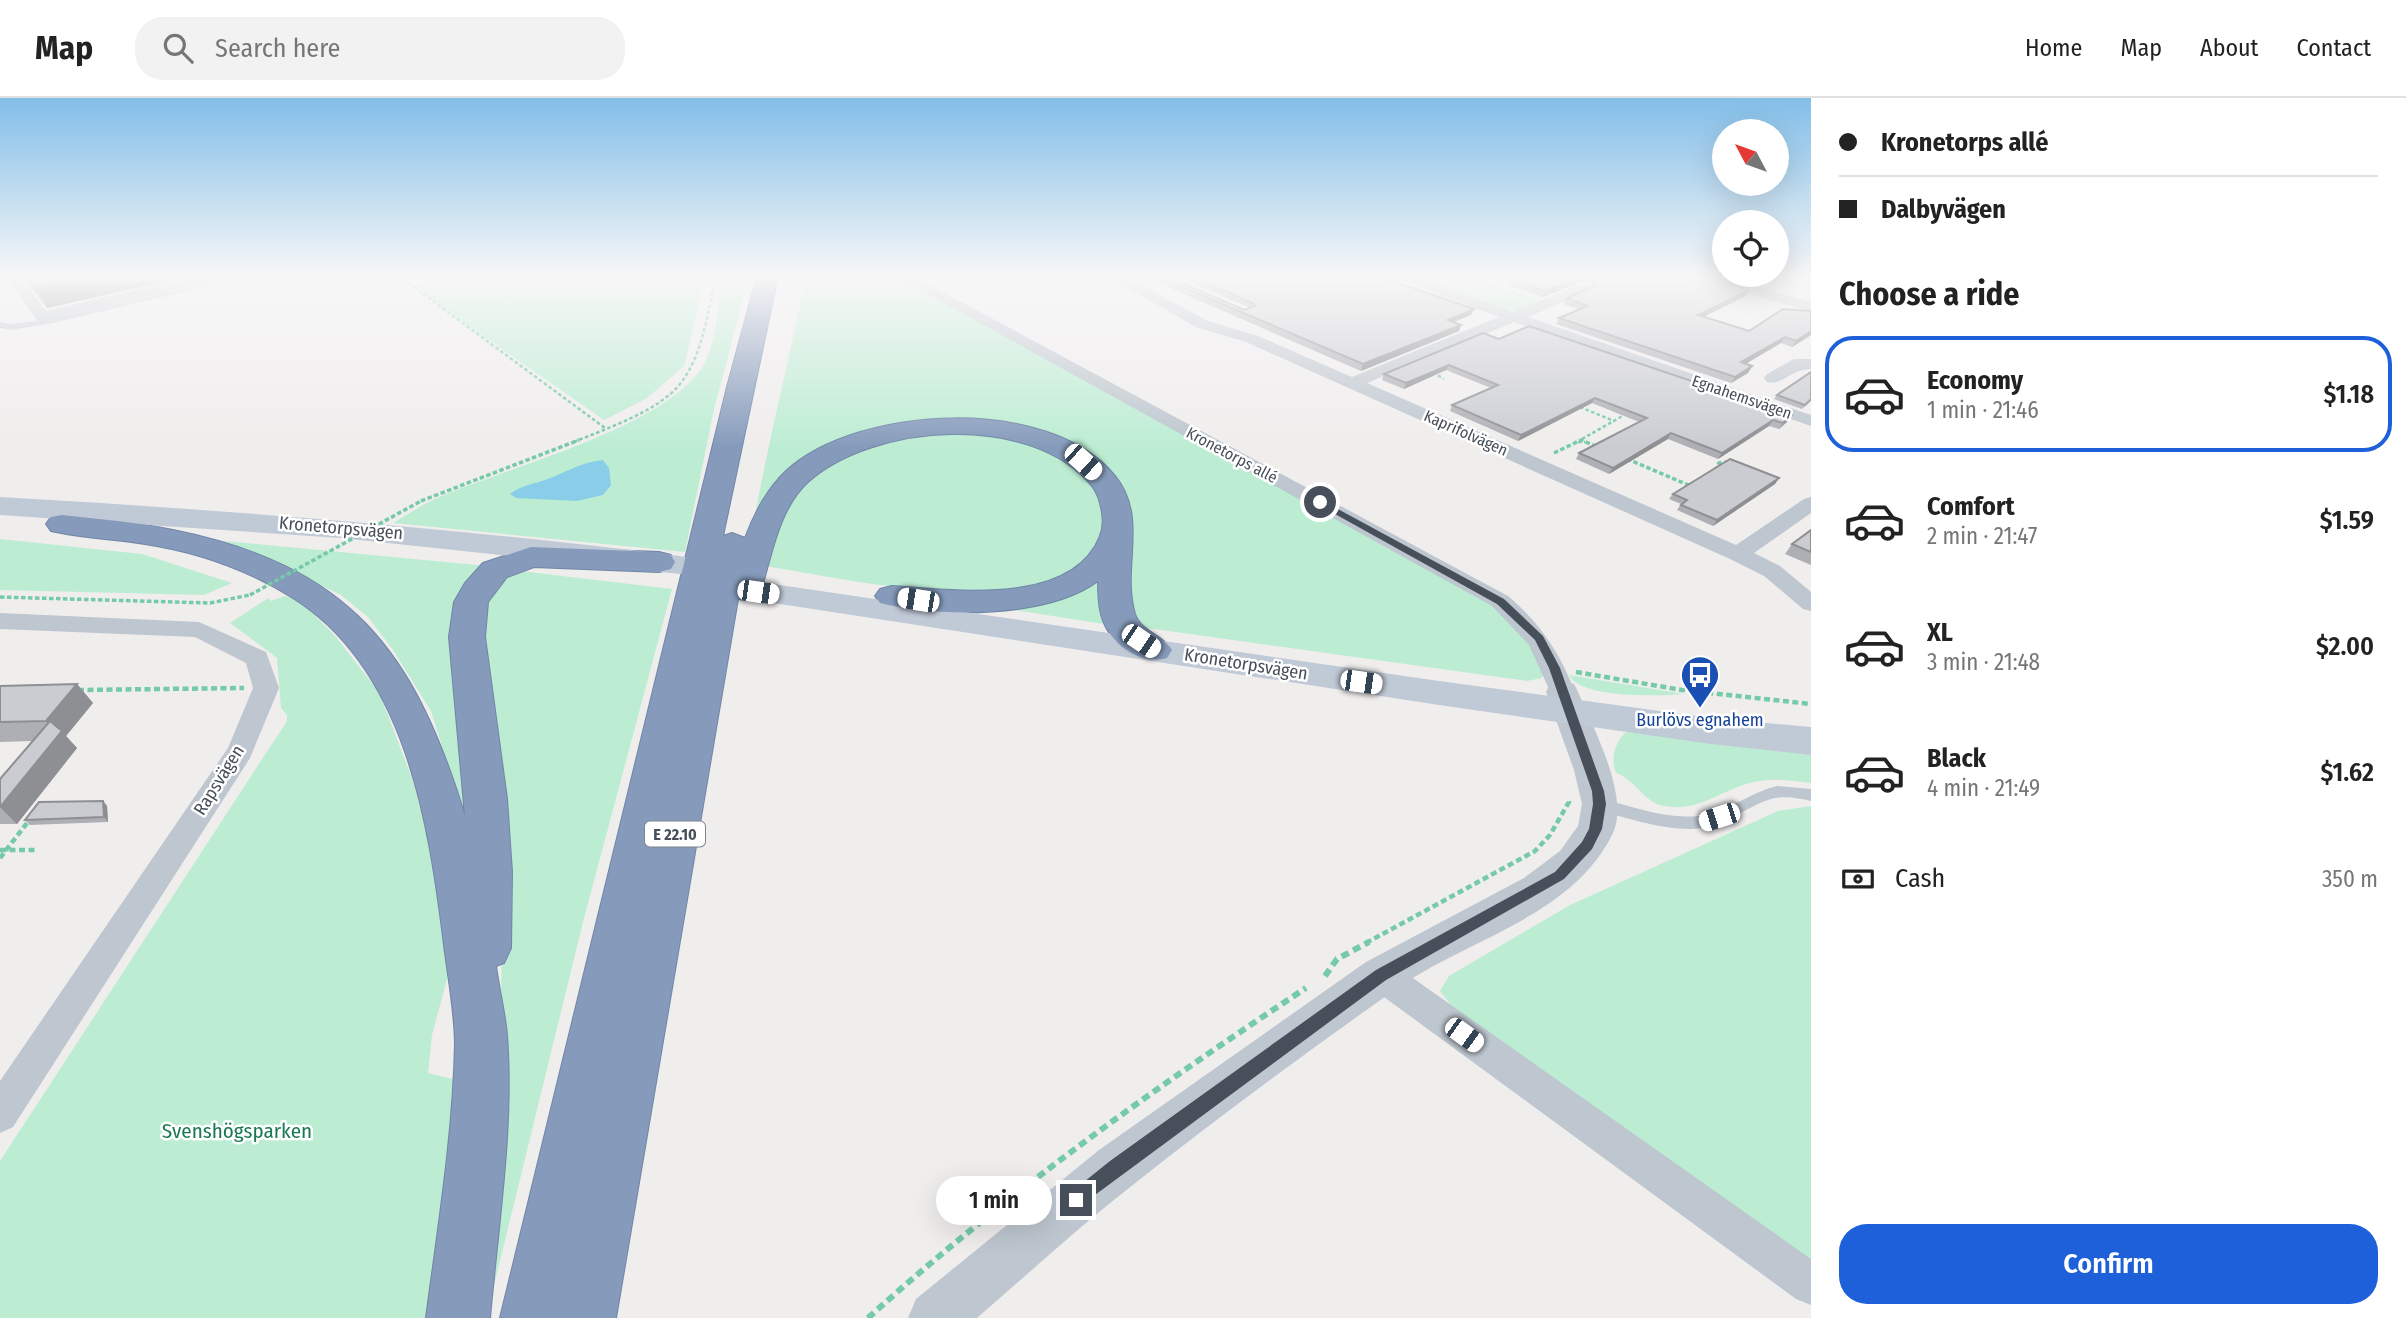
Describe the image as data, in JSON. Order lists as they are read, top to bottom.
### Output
{
  "streets": {
    "highway": ["E 22.10"],
    "main road": ["Kronetorpsvägen"],
    "street": [
      "Egnahemsvägen",
      "Kaprifolvägen",
      "Kronetorps allé",
      "Rapsvägen"
    ]
  },
  "crossings": [
    ["Kronetorps allé", "Kronetorpsvägen"]
  ],
  "parks": ["Svenshögsparken"],
  "places": {
    "bus stop": ["Burlövs egnahem"]
  },
  "north": "top left",
  "page": {
    "header": "Map",
    "search": "Search here",
    "nav": [
      "Home",
      "Map",
      "About",
      "Contact"
    ],
    "banner": ["Kronetorps allé", "Dalbyvägen"],
    "heading": "Choose a ride",
    "list": [
      {
        "name": "Economy",
        "note": "1 min · 21:46",
        "value": "$1.18"
      },
      {
        "name": "Comfort",
        "note": "2 min · 21:47",
        "value": "$1.59"
      },
      {
        "name": "XL",
        "note": "3 min · 21:48",
        "value": "$2.00"
      },
      {
        "name": "Black",
        "note": "4 min · 21:49",
        "value": "$1.62"
      }
    ],
    "pay": ["Cash", "350 m"],
    "bubble": "1 min",
    "buttons": "Confirm"
  }
}
